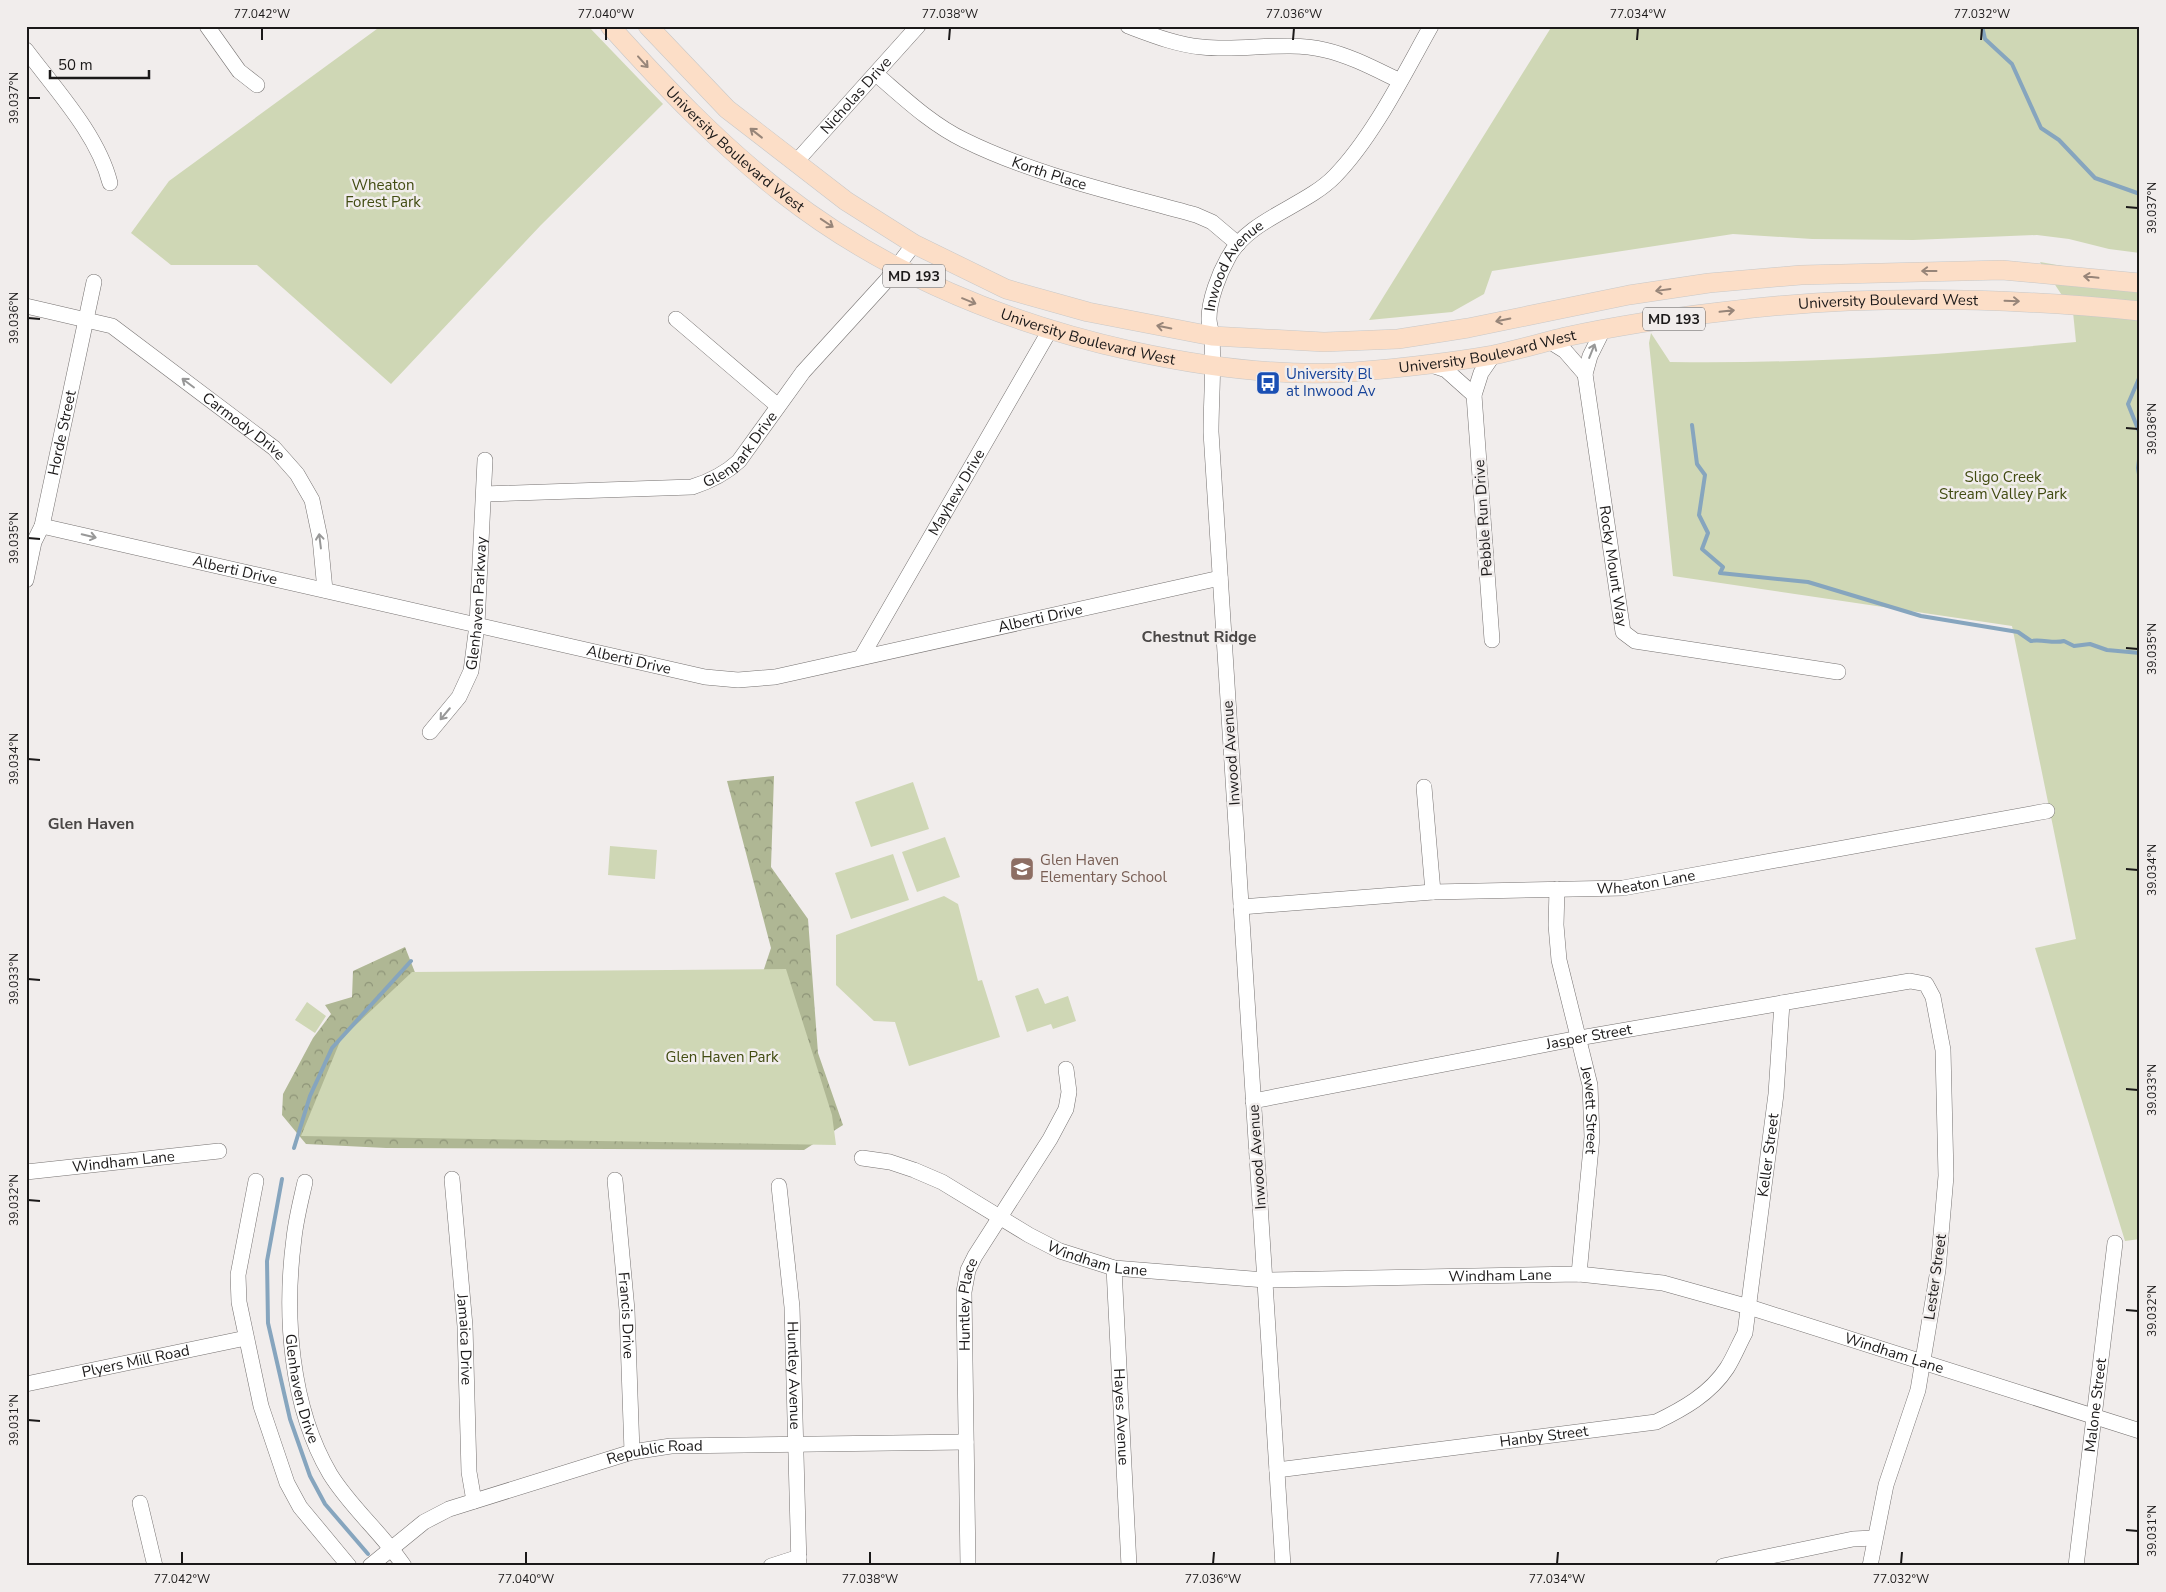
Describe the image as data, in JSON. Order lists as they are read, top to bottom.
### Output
{
  "streets": {
    "main road": ["University Boulevard West", "MD 193"],
    "street": [
      "Nicholas Drive",
      "Korth Place",
      "Inwood Avenue",
      "Carmody Drive",
      "Horde Street",
      "Glenpark Drive",
      "Mayhew Drive",
      "Pebble Run Drive",
      "Rocky Mount Way",
      "Alberti Drive",
      "Glenhaven Parkway",
      "Wheaton Lane",
      "Jasper Street",
      "Jewett Street",
      "Keller Street",
      "Windham Lane",
      "Lester Street",
      "Huntley Place",
      "Francis Drive",
      "Jamaica Drive",
      "Plyers Mill Road",
      "Huntley Avenue",
      "Glenhaven Drive",
      "Malone Street",
      "Hayes Avenue",
      "Hanby Street",
      "Republic Road"
    ]
  },
  "crossings": [
    ["Nicholas Drive", "University Boulevard West"],
    ["Nicholas Drive", "Korth Place"],
    ["University Boulevard West", "Inwood Avenue"],
    ["University Boulevard West", "Glenpark Drive"],
    ["University Boulevard West", "Mayhew Drive"],
    ["University Boulevard West", "Pebble Run Drive"],
    ["University Boulevard West", "Rocky Mount Way"],
    ["Korth Place", "Inwood Avenue"],
    ["Inwood Avenue", "Alberti Drive"],
    ["Inwood Avenue", "Wheaton Lane"],
    ["Inwood Avenue", "Jasper Street"],
    ["Inwood Avenue", "Windham Lane"],
    ["Inwood Avenue", "Hanby Street"],
    ["Carmody Drive", "Horde Street"],
    ["Carmody Drive", "Alberti Drive"],
    ["Horde Street", "Alberti Drive"],
    ["Glenpark Drive", "Glenhaven Parkway"],
    ["Mayhew Drive", "Alberti Drive"],
    ["Alberti Drive", "Glenhaven Parkway"],
    ["Wheaton Lane", "Jewett Street"],
    ["Jasper Street", "Jewett Street"],
    ["Jasper Street", "Keller Street"],
    ["Jasper Street", "Lester Street"],
    ["Jewett Street", "Windham Lane"],
    ["Keller Street", "Windham Lane"],
    ["Keller Street", "Hanby Street"],
    ["Windham Lane", "Lester Street"],
    ["Windham Lane", "Huntley Place"],
    ["Windham Lane", "Malone Street"],
    ["Windham Lane", "Hayes Avenue"],
    ["Windham Lane", "Hanby Street"],
    ["Huntley Place", "Republic Road"],
    ["Francis Drive", "Republic Road"],
    ["Jamaica Drive", "Republic Road"],
    ["Huntley Avenue", "Republic Road"],
    ["Glenhaven Drive", "Republic Road"]
  ],
  "one_way": ["Carmody Drive", "Glenhaven Parkway"],
  "districts": ["Chestnut Ridge", "Glen Haven"],
  "parks": ["Wheaton Forest Park", "Sligo Creek Stream Valley Park", "Glen Haven Park"],
  "places": {
    "bus stop": ["University Bl at Inwood Av"],
    "school or university": ["Glen Haven Elementary School"]
  },
  "scale_bar": "50 m",
  "coordinates": [
    "77.042°W",
    "77.040°W",
    "77.038°W",
    "77.036°W",
    "77.034°W",
    "77.032°W",
    "39.037°N",
    "39.036°N",
    "39.035°N",
    "39.034°N",
    "39.033°N",
    "39.032°N",
    "39.031°N"
  ]
}
